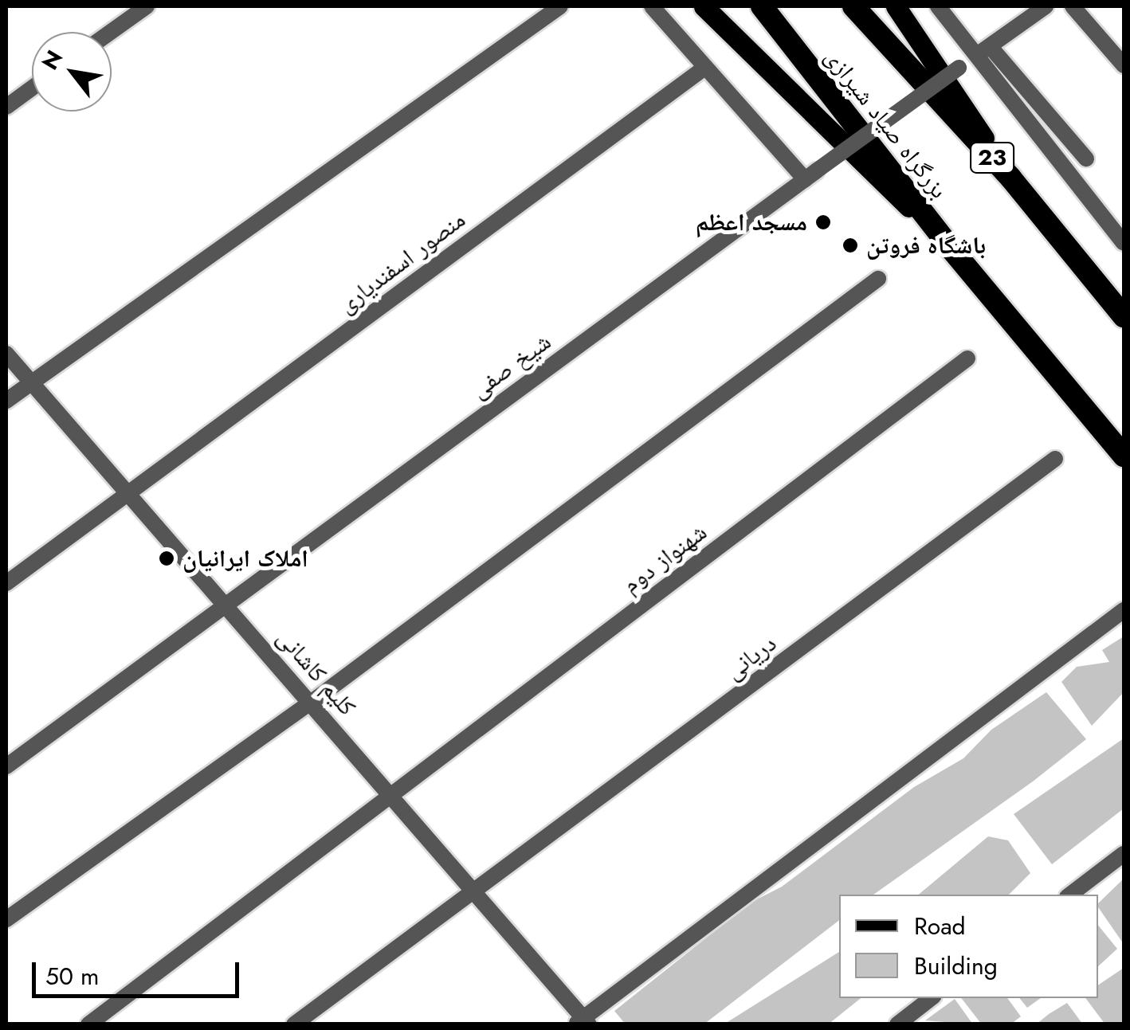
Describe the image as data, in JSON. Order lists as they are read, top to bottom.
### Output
{
  "streets": {
    "highway": ["بزرگراه صیاد شیرازی", "23"],
    "street": [
      "منصور اسفندیاری",
      "شیخ صفی",
      "شهنواز دوم",
      "دریانی",
      "کلیم کاشانی"
    ]
  },
  "crossings": [
    ["منصور اسفندیاری", "کلیم کاشانی"],
    ["شیخ صفی", "کلیم کاشانی"],
    ["شهنواز دوم", "کلیم کاشانی"],
    ["دریانی", "کلیم کاشانی"]
  ],
  "places": ["مسجد اعظم", "باشگاه فروتن", "املاک ایرانیان"],
  "legend": ["Road", "Building"],
  "scale_bar": "50 m",
  "north": "top left"
}
